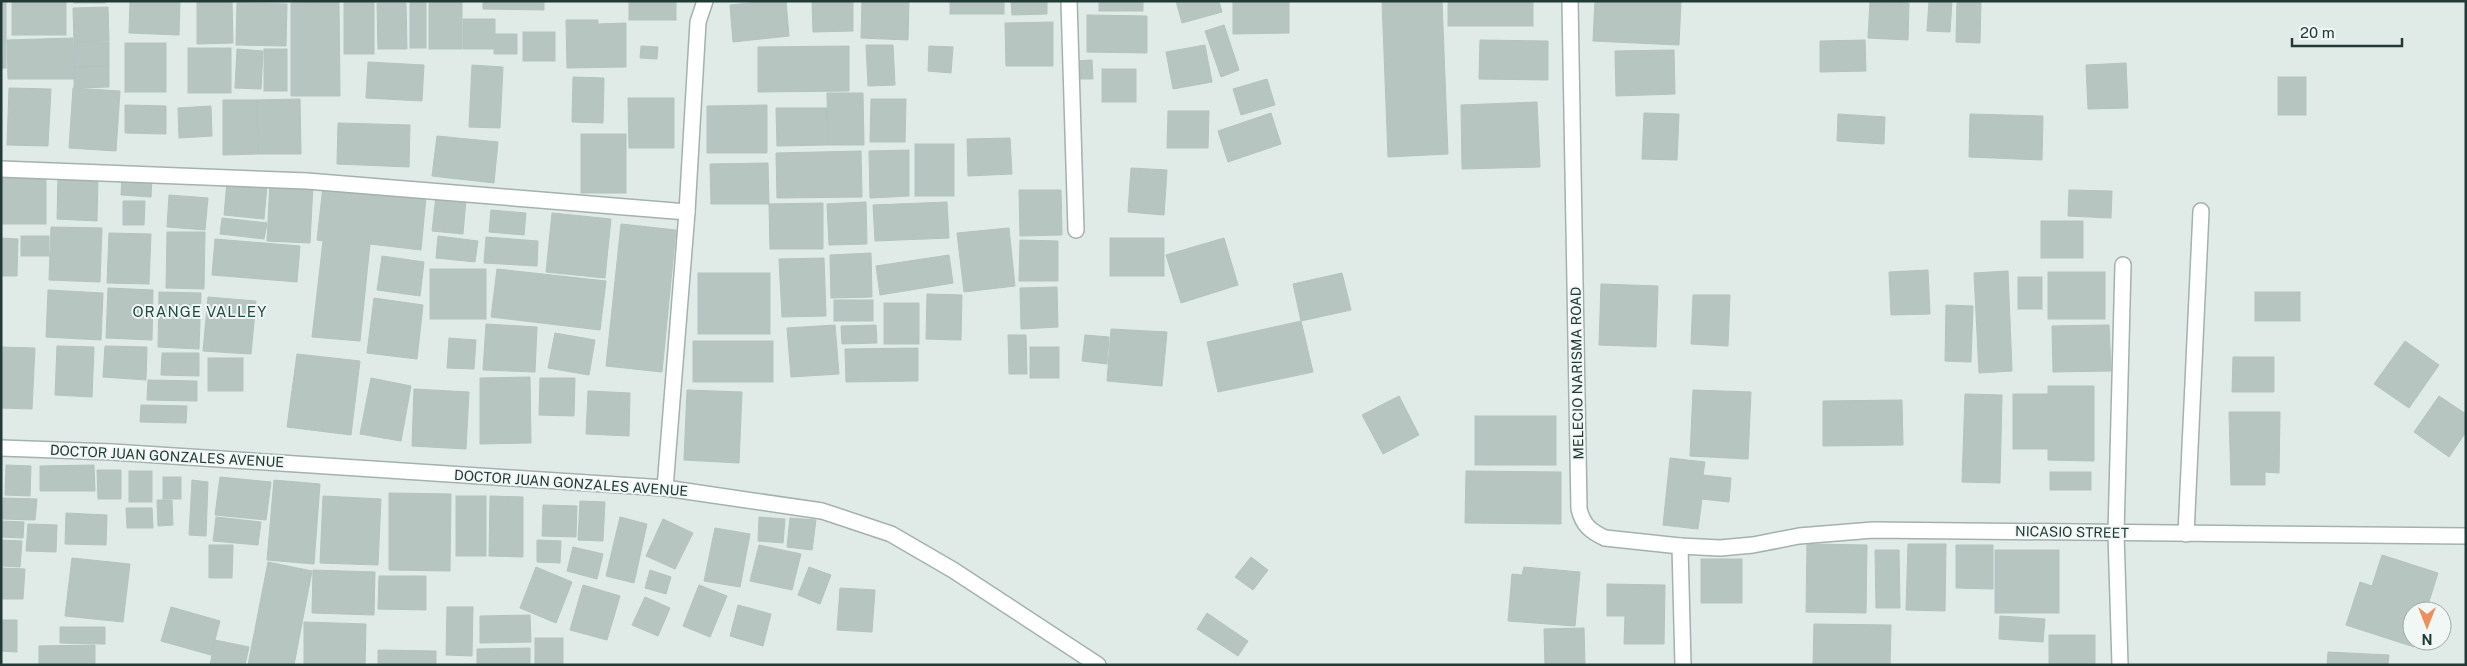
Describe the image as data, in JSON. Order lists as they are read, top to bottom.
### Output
{
  "streets": {
    "street": ["MELECIO NARISMA ROAD", "DOCTOR JUAN GONZALES AVENUE", "NICASIO STREET"]
  },
  "crossings": [
    ["MELECIO NARISMA ROAD", "NICASIO STREET"]
  ],
  "districts": ["ORANGE VALLEY"],
  "scale_bar": "20 m",
  "north": "bottom"
}
